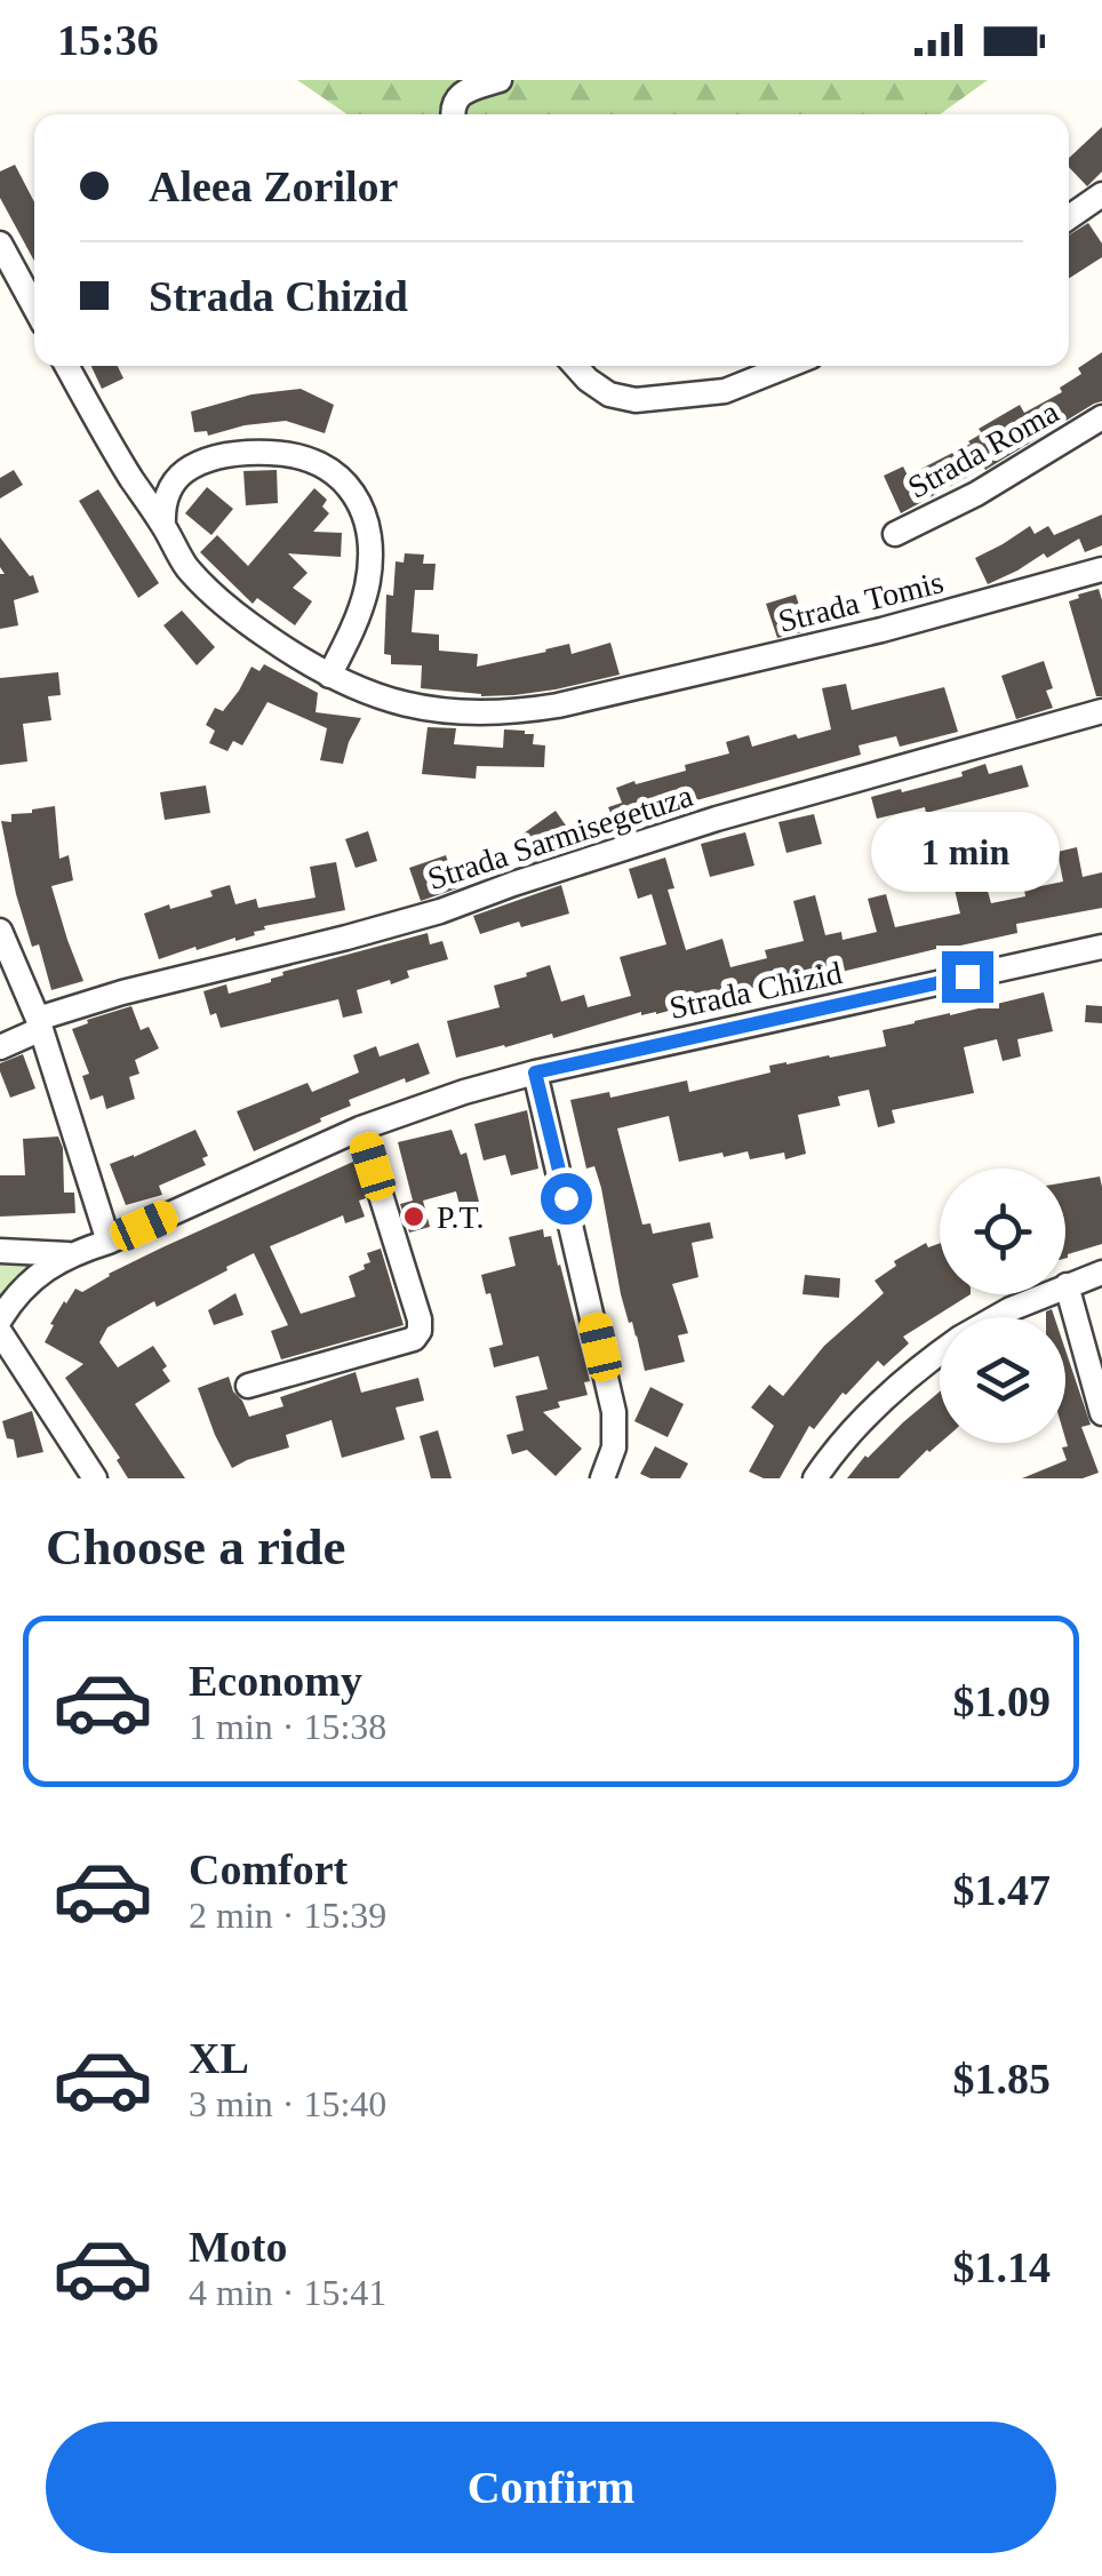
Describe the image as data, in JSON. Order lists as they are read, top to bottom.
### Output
{
  "streets": {
    "street": [
      "Strada Roma",
      "Strada Tomis",
      "Strada Sarmisegetuza",
      "Strada Chizid"
    ]
  },
  "places": ["P.T."],
  "page": {
    "status": "15:36",
    "banner": ["Aleea Zorilor", "Strada Chizid"],
    "bubble": "1 min",
    "heading": "Choose a ride",
    "list": [
      {
        "name": "Economy",
        "note": "1 min · 15:38",
        "value": "$1.09"
      },
      {
        "name": "Comfort",
        "note": "2 min · 15:39",
        "value": "$1.47"
      },
      {
        "name": "XL",
        "note": "3 min · 15:40",
        "value": "$1.85"
      },
      {
        "name": "Moto",
        "note": "4 min · 15:41",
        "value": "$1.14"
      }
    ],
    "buttons": "Confirm"
  }
}
